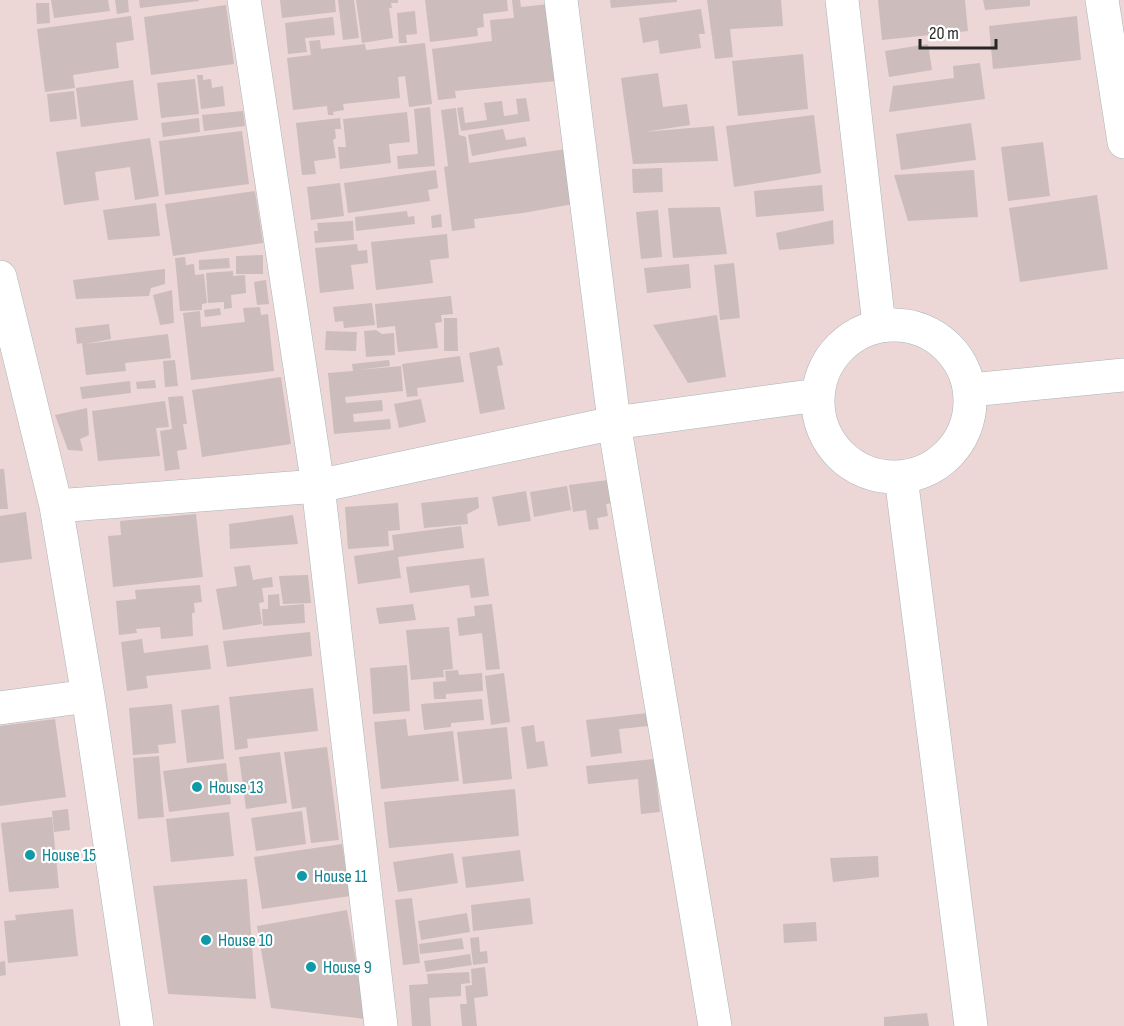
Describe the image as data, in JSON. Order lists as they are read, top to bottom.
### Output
{
  "places": [
    "House 13",
    "House 15",
    "House 11",
    "House 10",
    "House 9"
  ],
  "scale_bar": "20 m"
}
